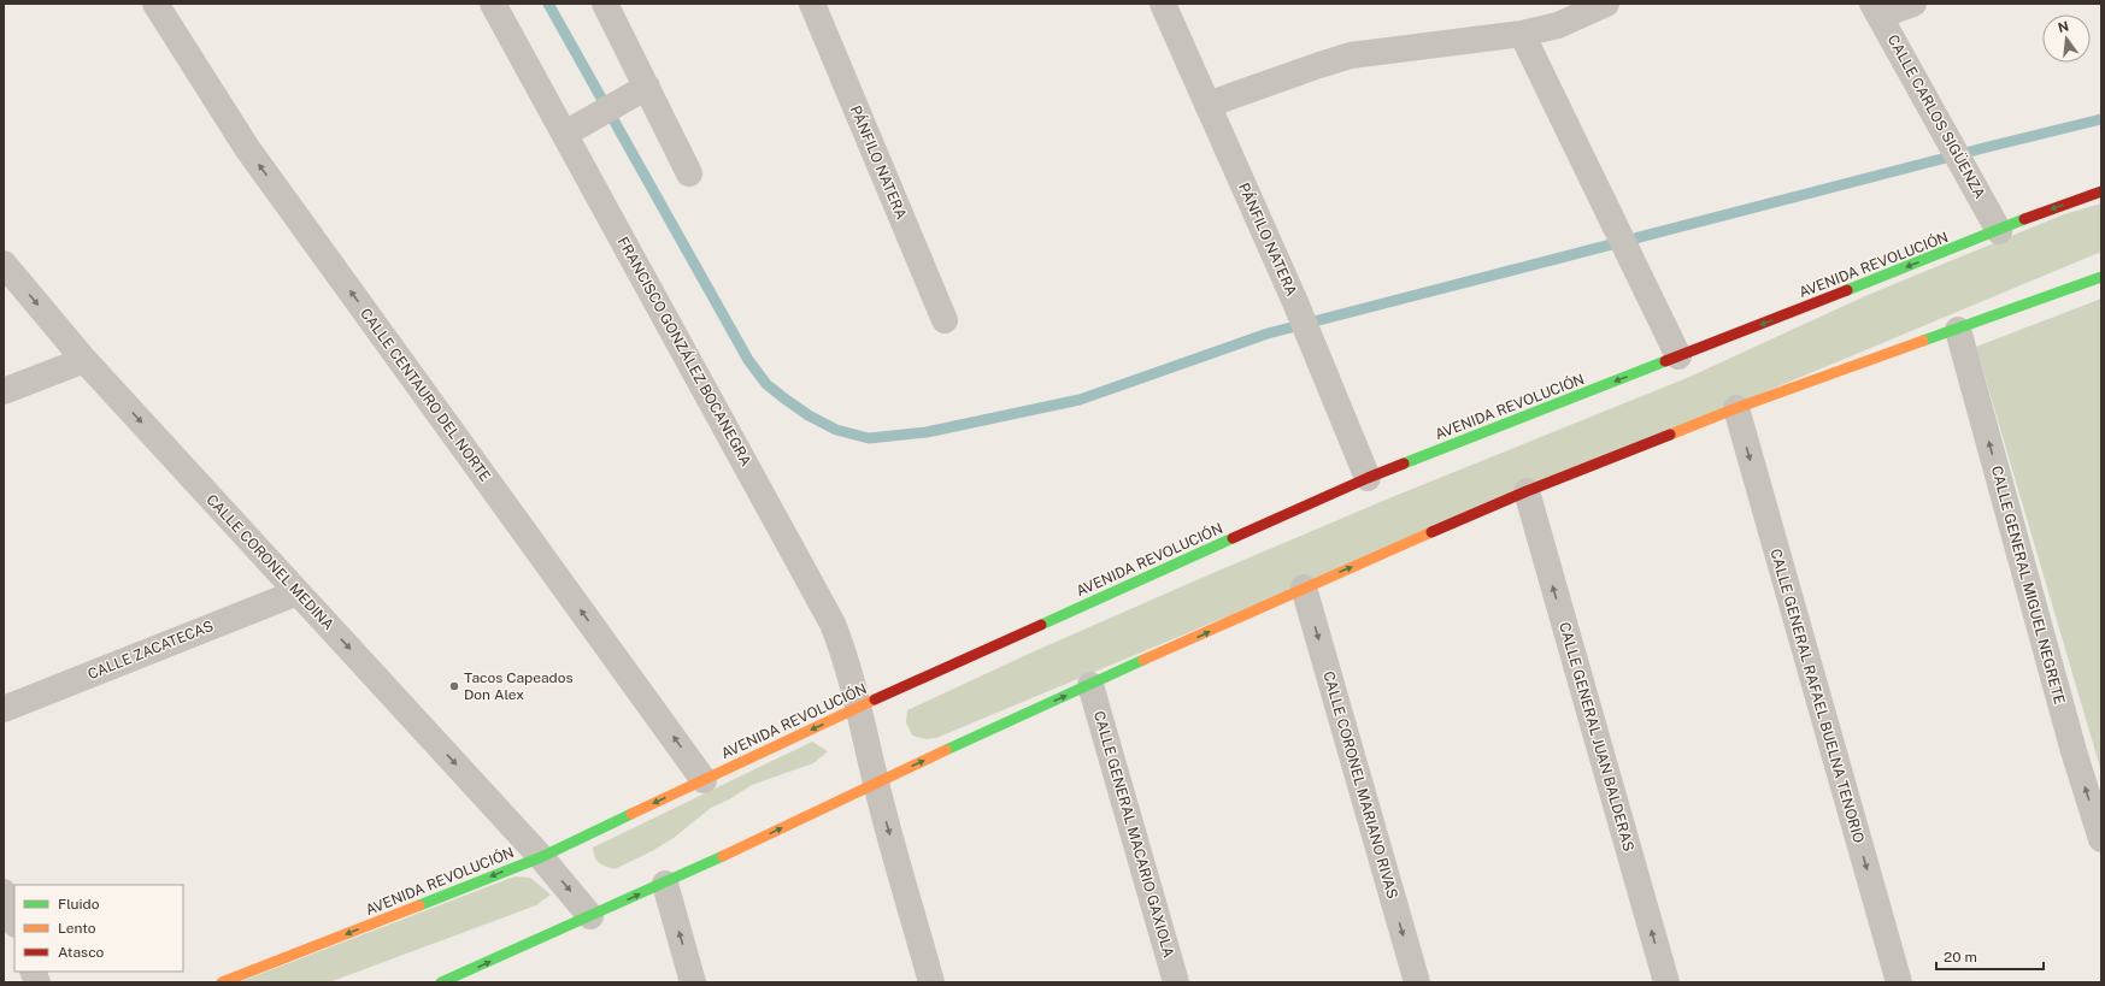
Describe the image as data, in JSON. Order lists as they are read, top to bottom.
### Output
{
  "streets": {
    "street": [
      "CALLE CARLOS SIGÜENZA",
      "PÁNFILO NATERA",
      "AVENIDA REVOLUCIÓN",
      "FRANCISCO GONZÁLEZ BOCANEGRA",
      "CALLE CENTAURO DEL NORTE",
      "CALLE CORONEL MEDINA",
      "CALLE GENERAL MIGUEL NEGRETE",
      "CALLE ZACATECAS",
      "CALLE GENERAL RAFAEL BUELNA TENORIO",
      "CALLE GENERAL JUAN BALDERAS",
      "CALLE CORONEL MARIANO RIVAS",
      "CALLE GENERAL MACARIO GAXIOLA"
    ]
  },
  "crossings": [
    ["CALLE CARLOS SIGÜENZA", "AVENIDA REVOLUCIÓN"],
    ["PÁNFILO NATERA", "AVENIDA REVOLUCIÓN"],
    ["AVENIDA REVOLUCIÓN", "FRANCISCO GONZÁLEZ BOCANEGRA"],
    ["AVENIDA REVOLUCIÓN", "CALLE CENTAURO DEL NORTE"],
    ["AVENIDA REVOLUCIÓN", "CALLE CORONEL MEDINA"],
    ["CALLE CORONEL MEDINA", "CALLE ZACATECAS"]
  ],
  "one_way": [
    "CALLE CENTAURO DEL NORTE",
    "CALLE CORONEL MEDINA",
    "CALLE GENERAL MIGUEL NEGRETE",
    "CALLE GENERAL RAFAEL BUELNA TENORIO",
    "CALLE GENERAL JUAN BALDERAS",
    "CALLE CORONEL MARIANO RIVAS"
  ],
  "places": ["Tacos Capeados Don Alex"],
  "legend": ["Fluido", "Lento", "Atasco"],
  "scale_bar": "20 m",
  "north": "top"
}
